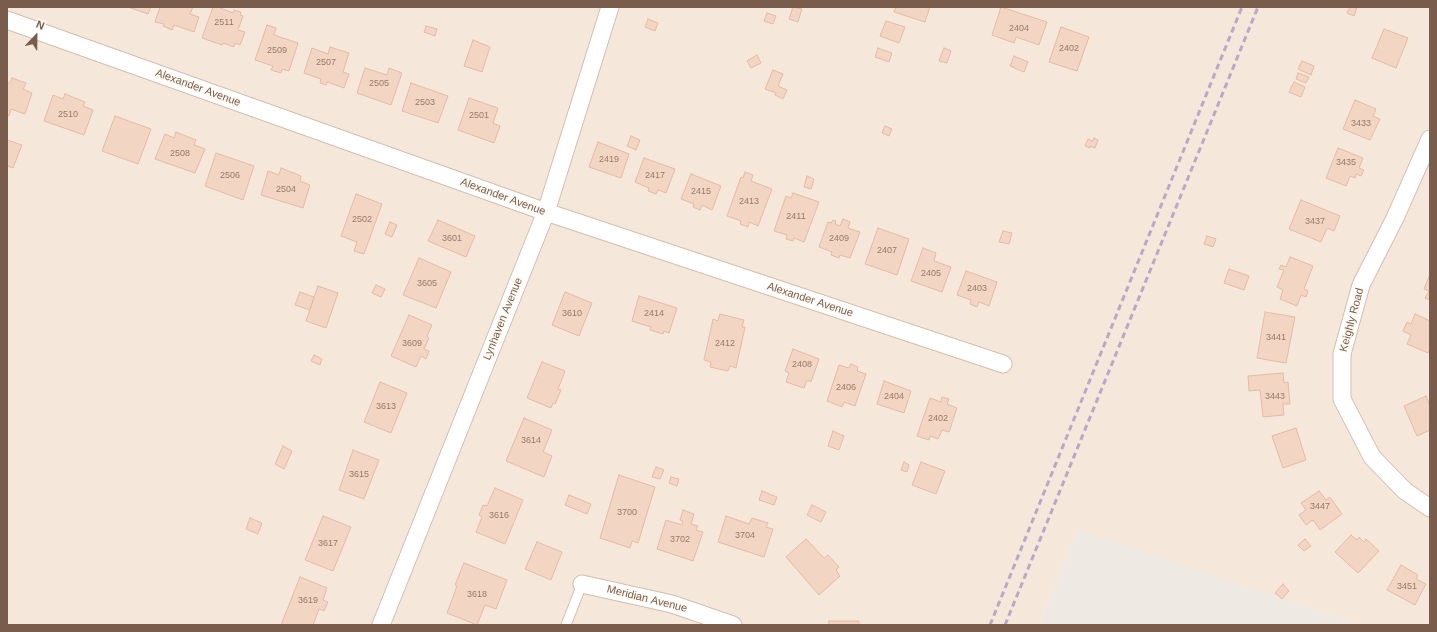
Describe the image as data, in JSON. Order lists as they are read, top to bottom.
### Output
{
  "streets": {
    "street": [
      "Alexander Avenue",
      "Lynhaven Avenue",
      "Keighly Road",
      "Meridian Avenue"
    ]
  },
  "crossings": [
    ["Alexander Avenue", "Lynhaven Avenue"]
  ],
  "house_numbers": [
    "2511",
    "2404",
    "2402",
    "2509",
    "2507",
    "2505",
    "2503",
    "2510",
    "2501",
    "3433",
    "2508",
    "2419",
    "3435",
    "2506",
    "2417",
    "2504",
    "2415",
    "2413",
    "2411",
    "2502",
    "3437",
    "3601",
    "2409",
    "2407",
    "2405",
    "3605",
    "2403",
    "3610",
    "2414",
    "3441",
    "3609",
    "2412",
    "2408",
    "2406",
    "2404",
    "3443",
    "3613",
    "2402",
    "3614",
    "3615",
    "3447",
    "3700",
    "3616",
    "3704",
    "3702",
    "3617",
    "3451",
    "3618",
    "3619"
  ],
  "north": "top"
}
